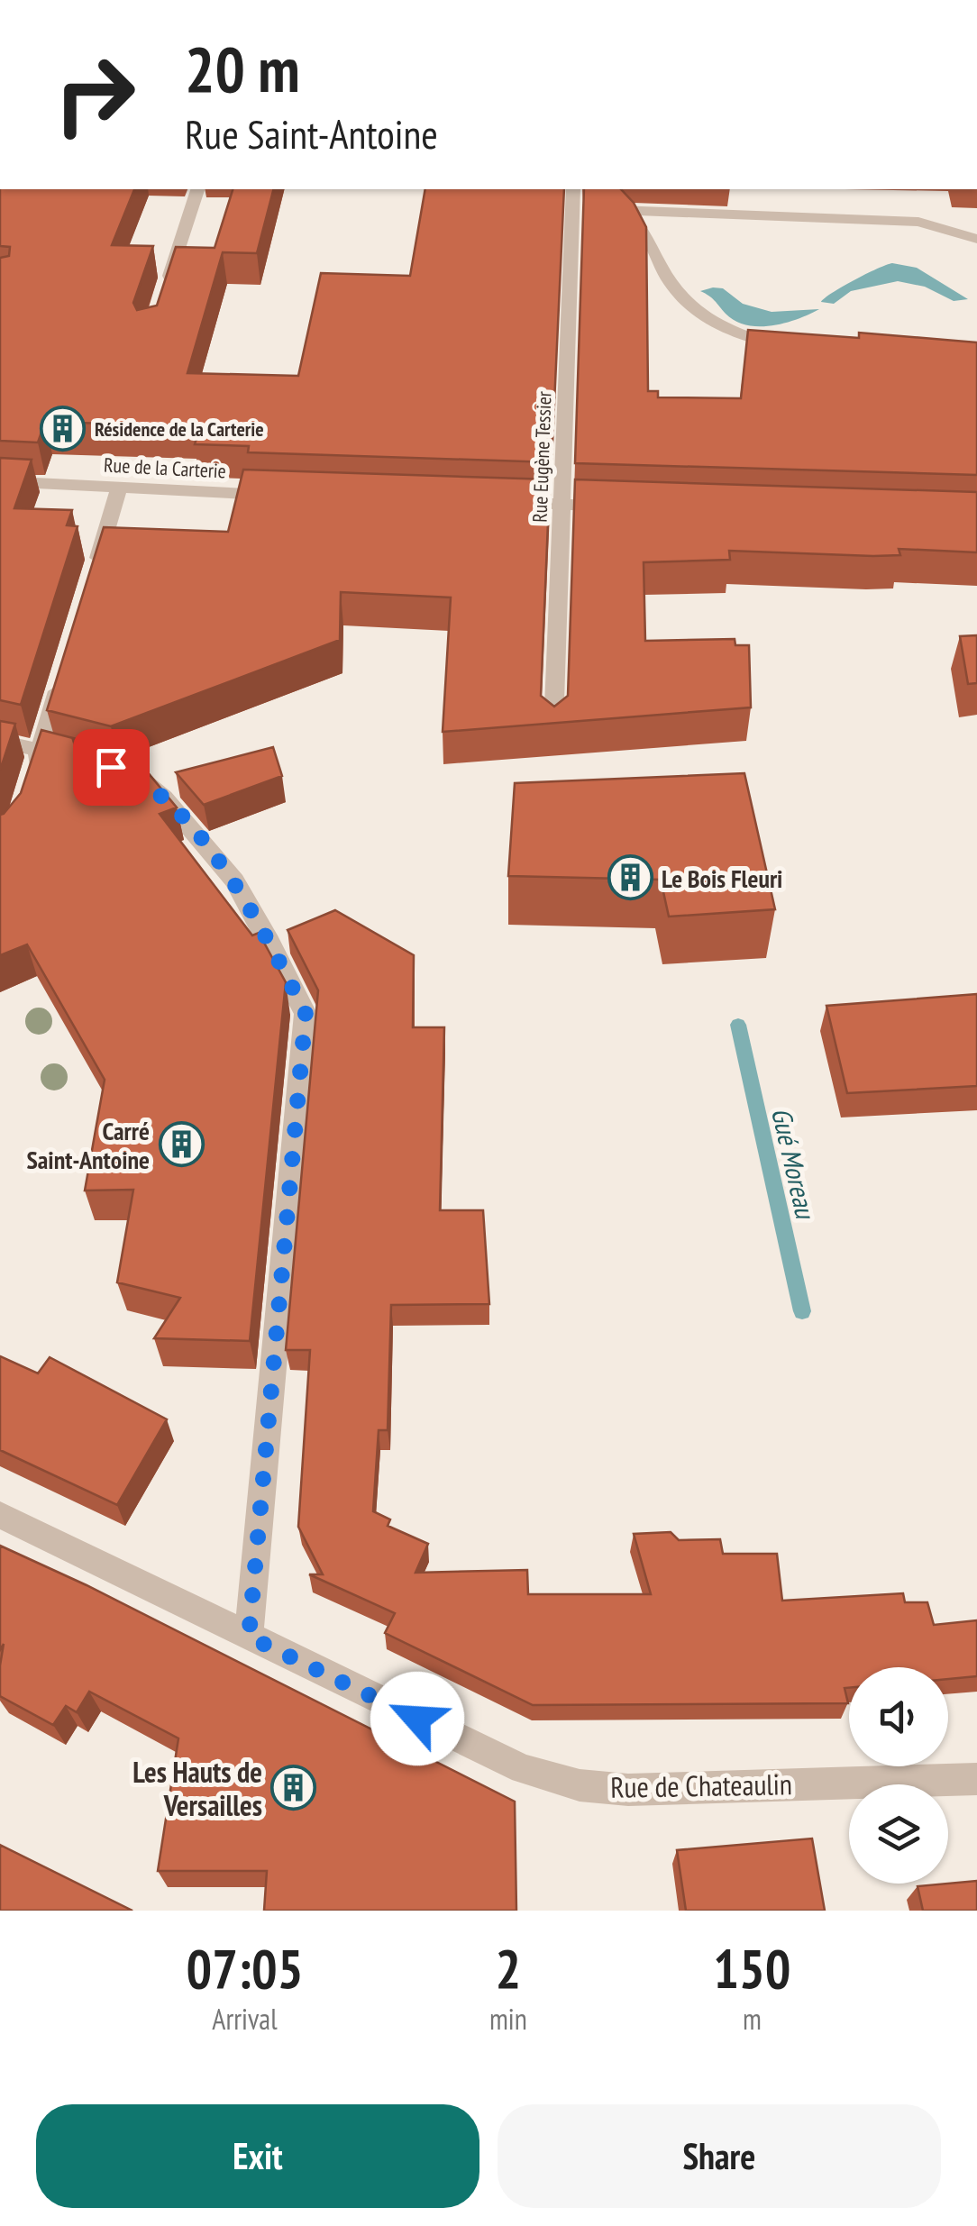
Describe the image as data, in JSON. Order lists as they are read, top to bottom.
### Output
{
  "streets": {
    "street": ["Rue Eugène Tessier", "Rue de la Carterie", "Rue de Chateaulin"]
  },
  "water": ["Gué Moreau"],
  "places": {
    "building": [
      "Résidence de la Carterie",
      "Le Bois Fleuri",
      "Carré Saint-Antoine",
      "Les Hauts de Versailles"
    ]
  },
  "page": {
    "turn": ["20 m", "Rue Saint-Antoine"],
    "eta": [
      "07:05",
      "Arrival",
      "2",
      "min",
      "150",
      "m"
    ],
    "buttons": ["Exit", "Share"]
  }
}
